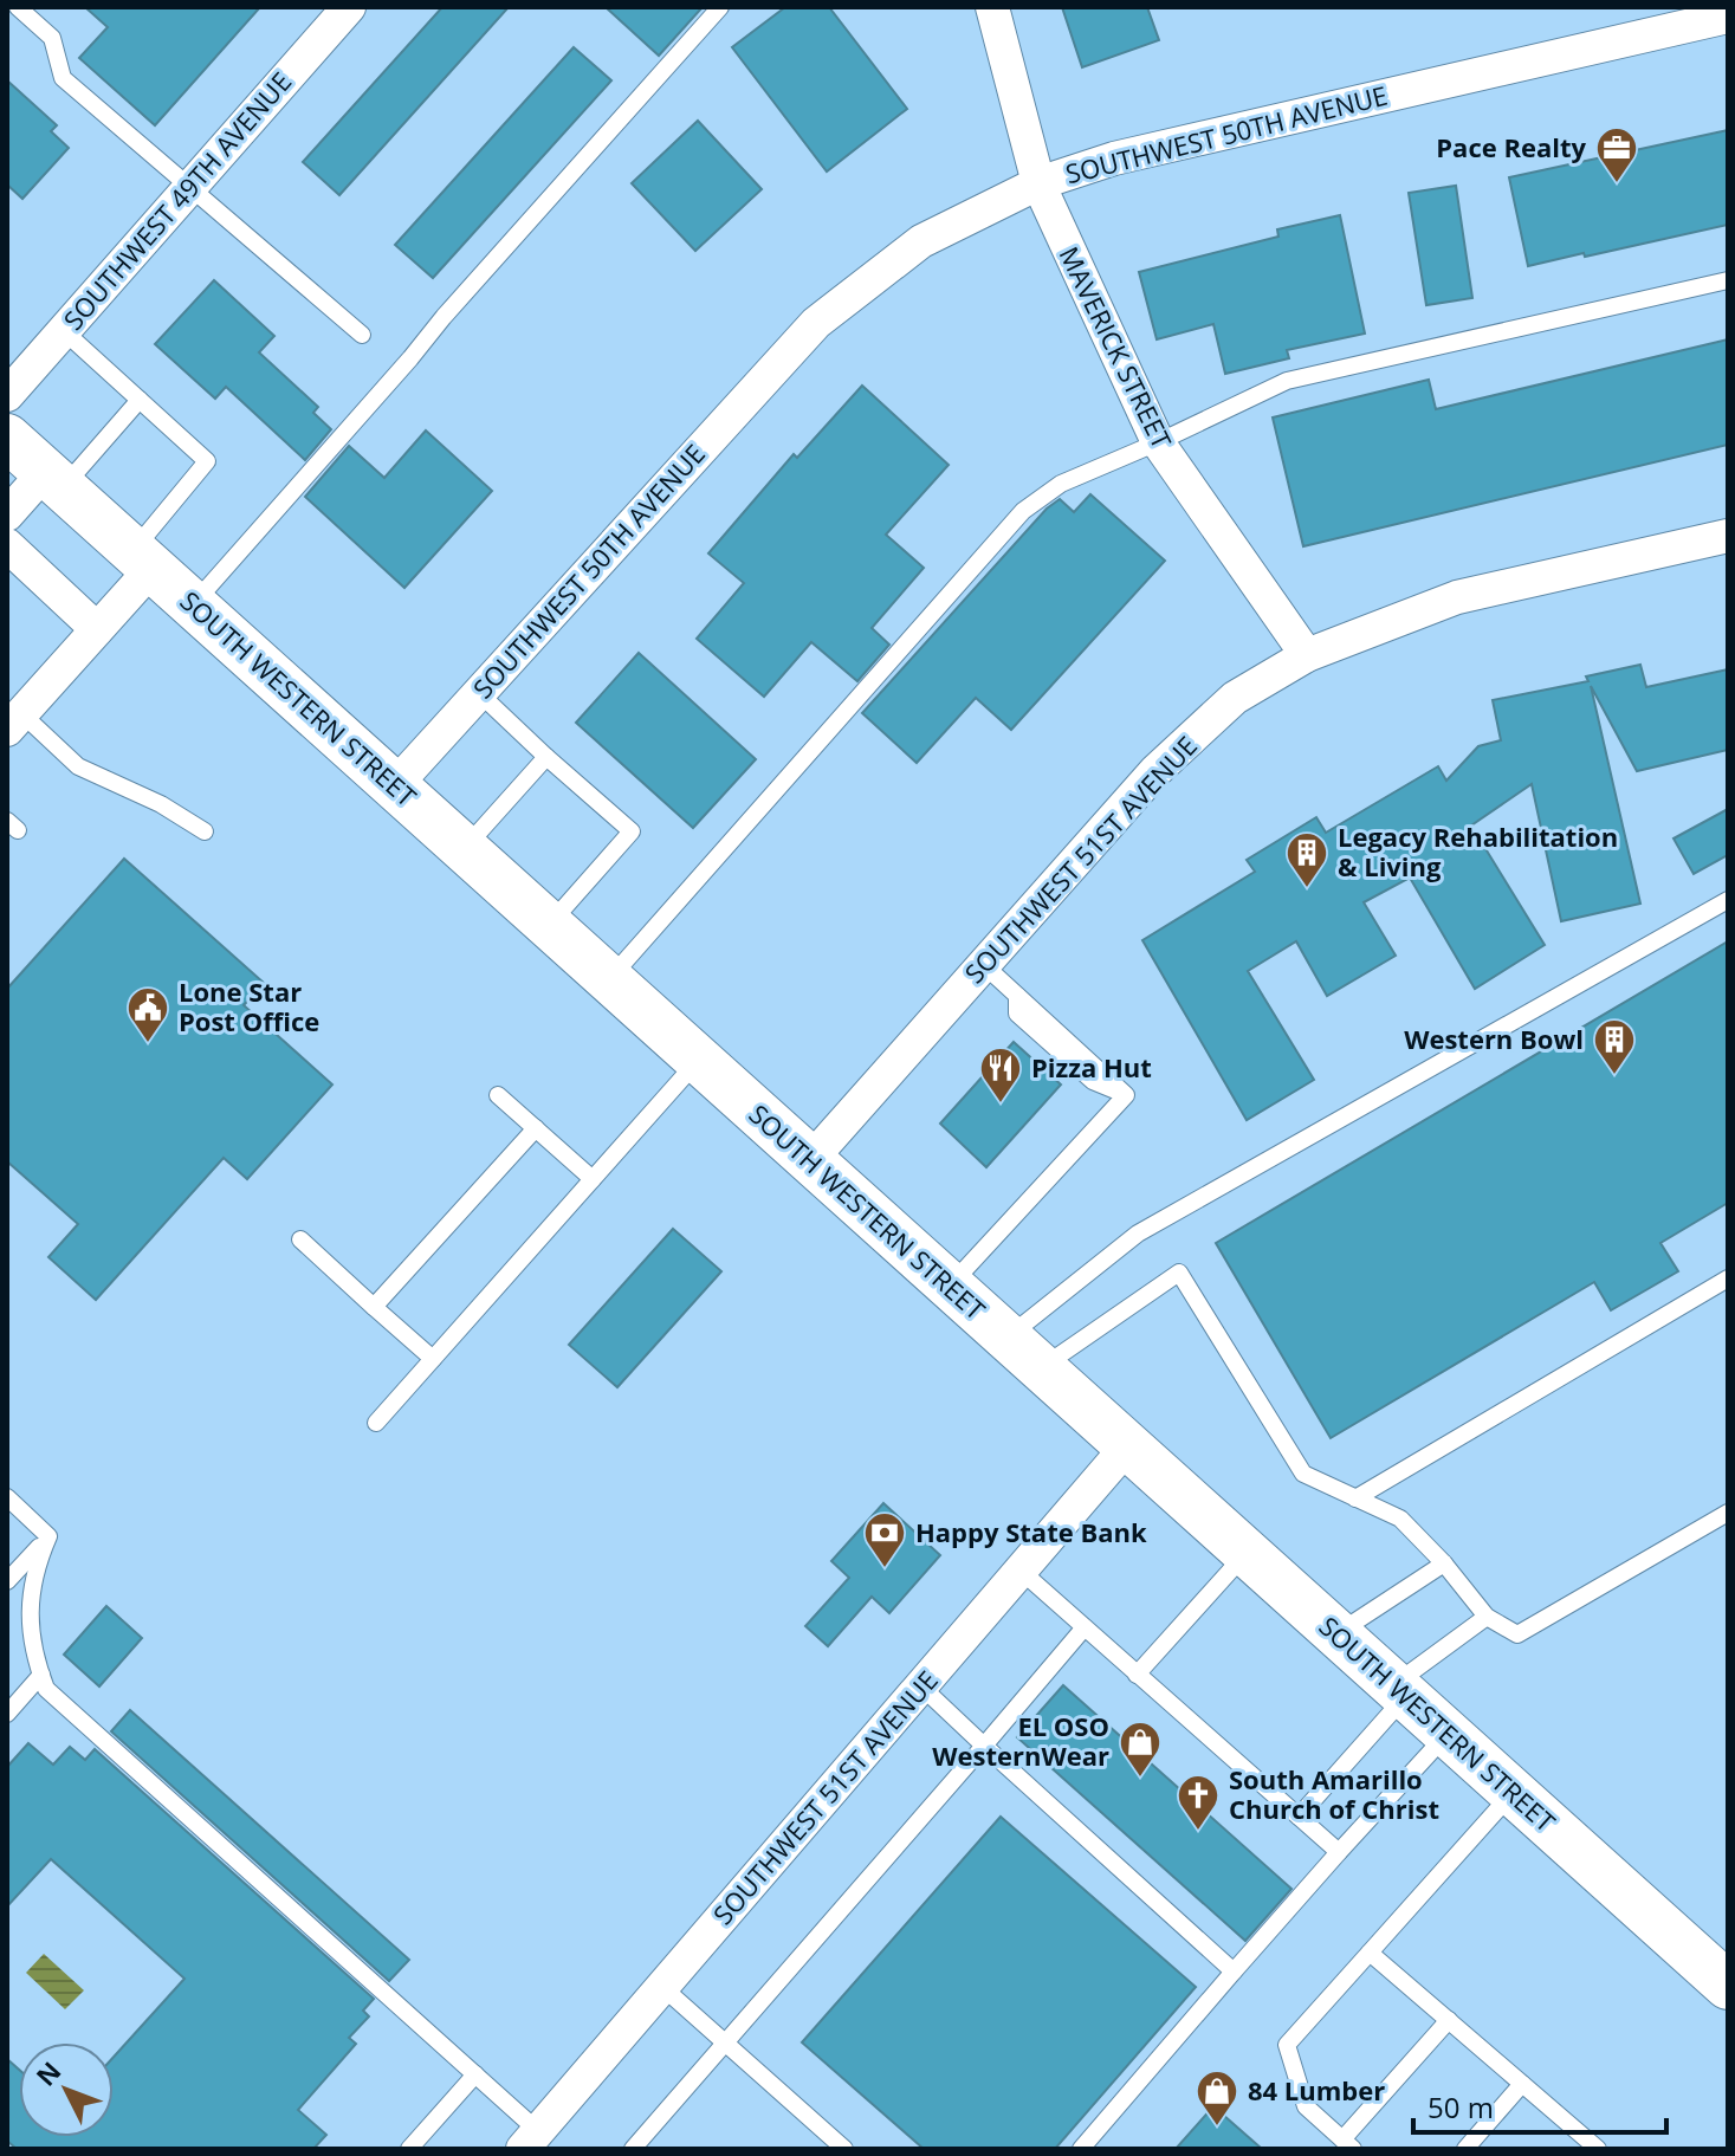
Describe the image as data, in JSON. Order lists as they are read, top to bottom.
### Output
{
  "streets": {
    "main road": ["SOUTH WESTERN STREET"],
    "street": [
      "SOUTHWEST 50TH AVENUE",
      "SOUTHWEST 49TH AVENUE",
      "MAVERICK STREET",
      "SOUTHWEST 51ST AVENUE"
    ]
  },
  "crossings": [
    ["SOUTHWEST 50TH AVENUE", "MAVERICK STREET"],
    ["SOUTHWEST 50TH AVENUE", "SOUTH WESTERN STREET"],
    ["MAVERICK STREET", "SOUTHWEST 51ST AVENUE"],
    ["SOUTH WESTERN STREET", "SOUTHWEST 51ST AVENUE"]
  ],
  "places": {
    "office": ["Pace Realty"],
    "building": ["Legacy Rehabilitation & Living", "Western Bowl"],
    "public building": ["Lone Star Post Office"],
    "restaurant": ["Pizza Hut"],
    "bank": ["Happy State Bank"],
    "shop": ["EL OSO WesternWear", "84 Lumber"],
    "church": ["South Amarillo Church of Christ"]
  },
  "scale_bar": "50 m",
  "north": "top left"
}
